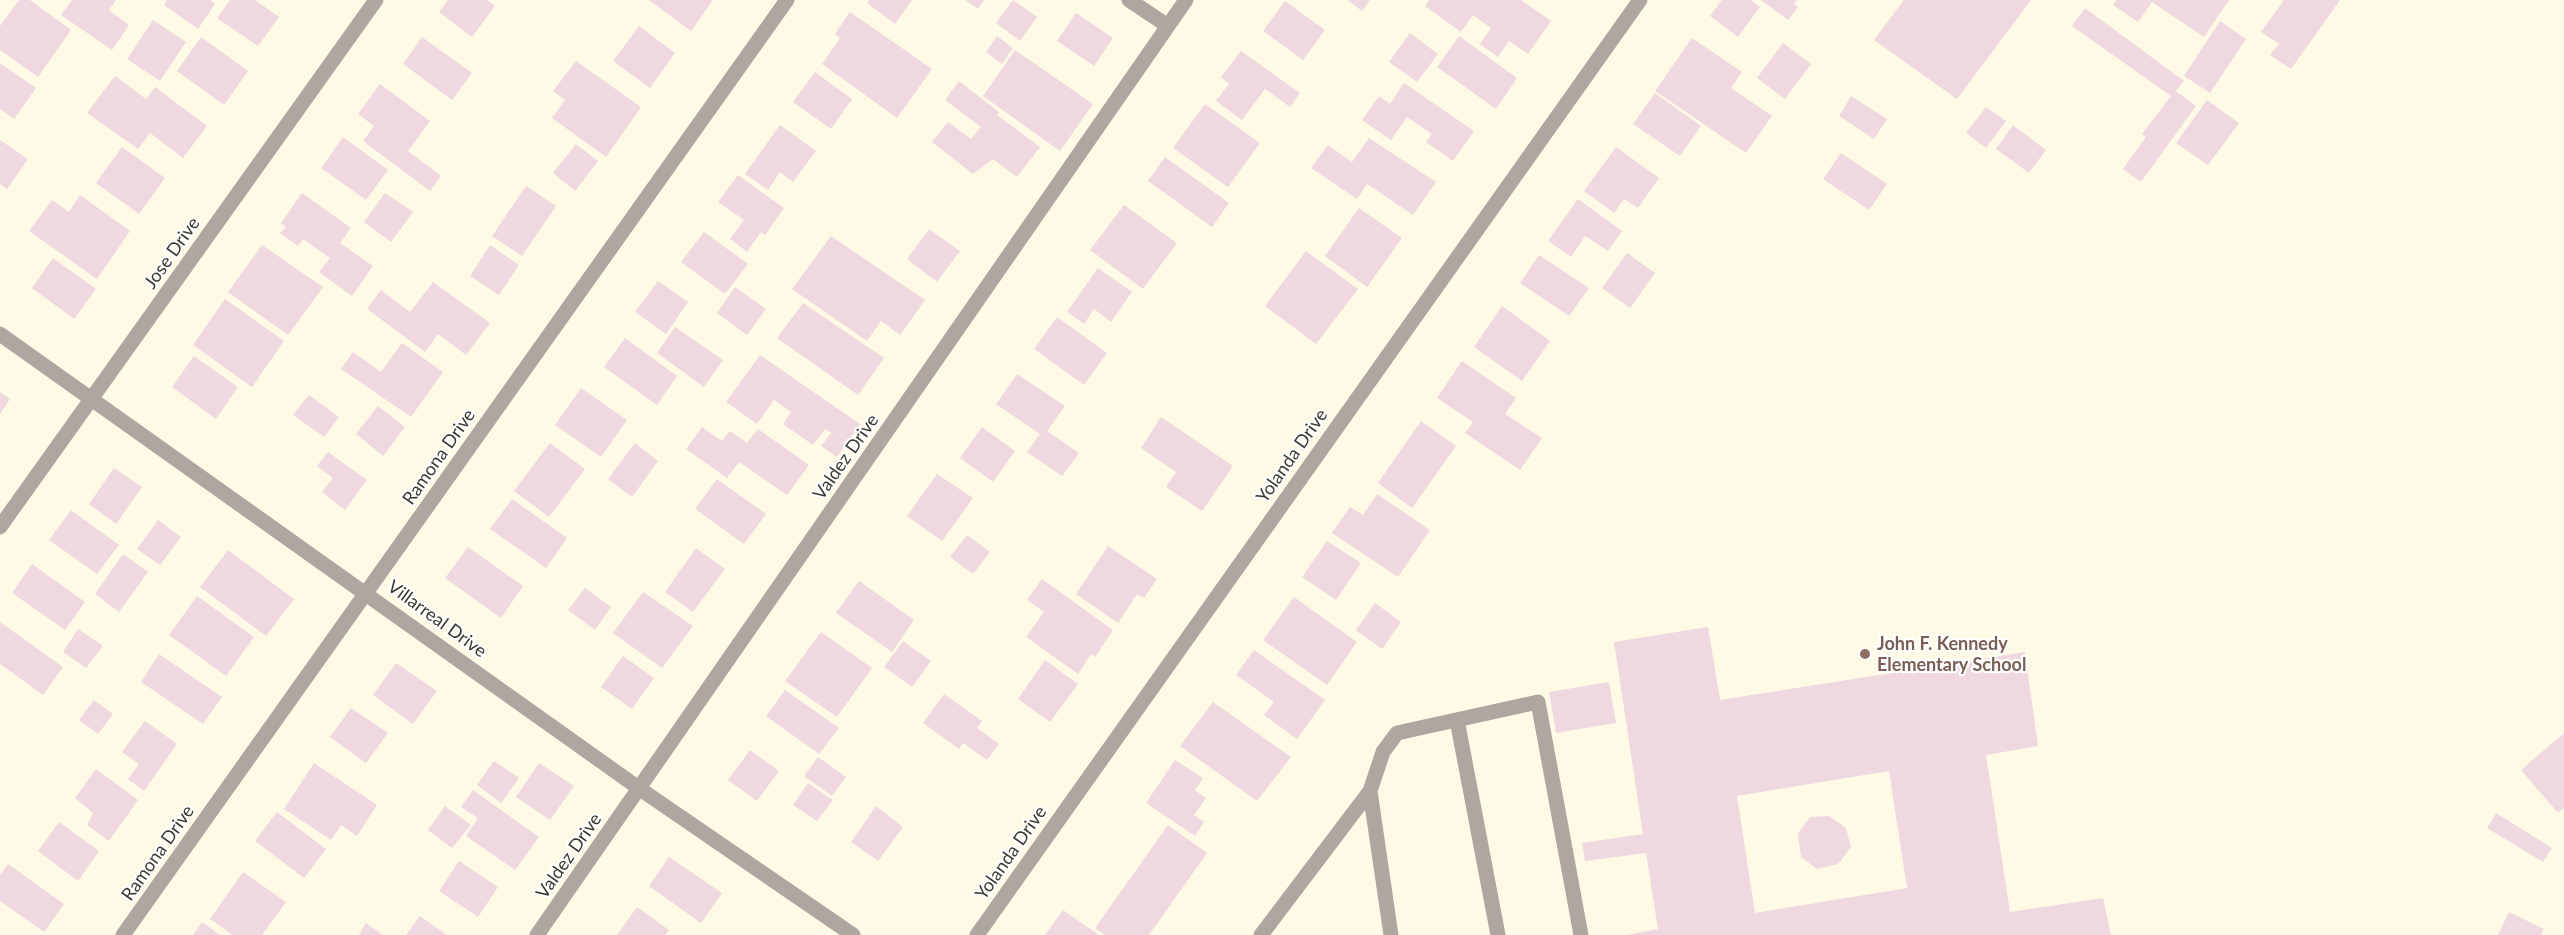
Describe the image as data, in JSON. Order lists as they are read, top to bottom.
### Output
{
  "streets": {
    "street": [
      "Jose Drive",
      "Yolanda Drive",
      "Ramona Drive",
      "Valdez Drive",
      "Villarreal Drive"
    ]
  },
  "crossings": [
    ["Jose Drive", "Villarreal Drive"],
    ["Ramona Drive", "Villarreal Drive"],
    ["Valdez Drive", "Villarreal Drive"]
  ],
  "places": ["John F. Kennedy Elementary School"]
}
